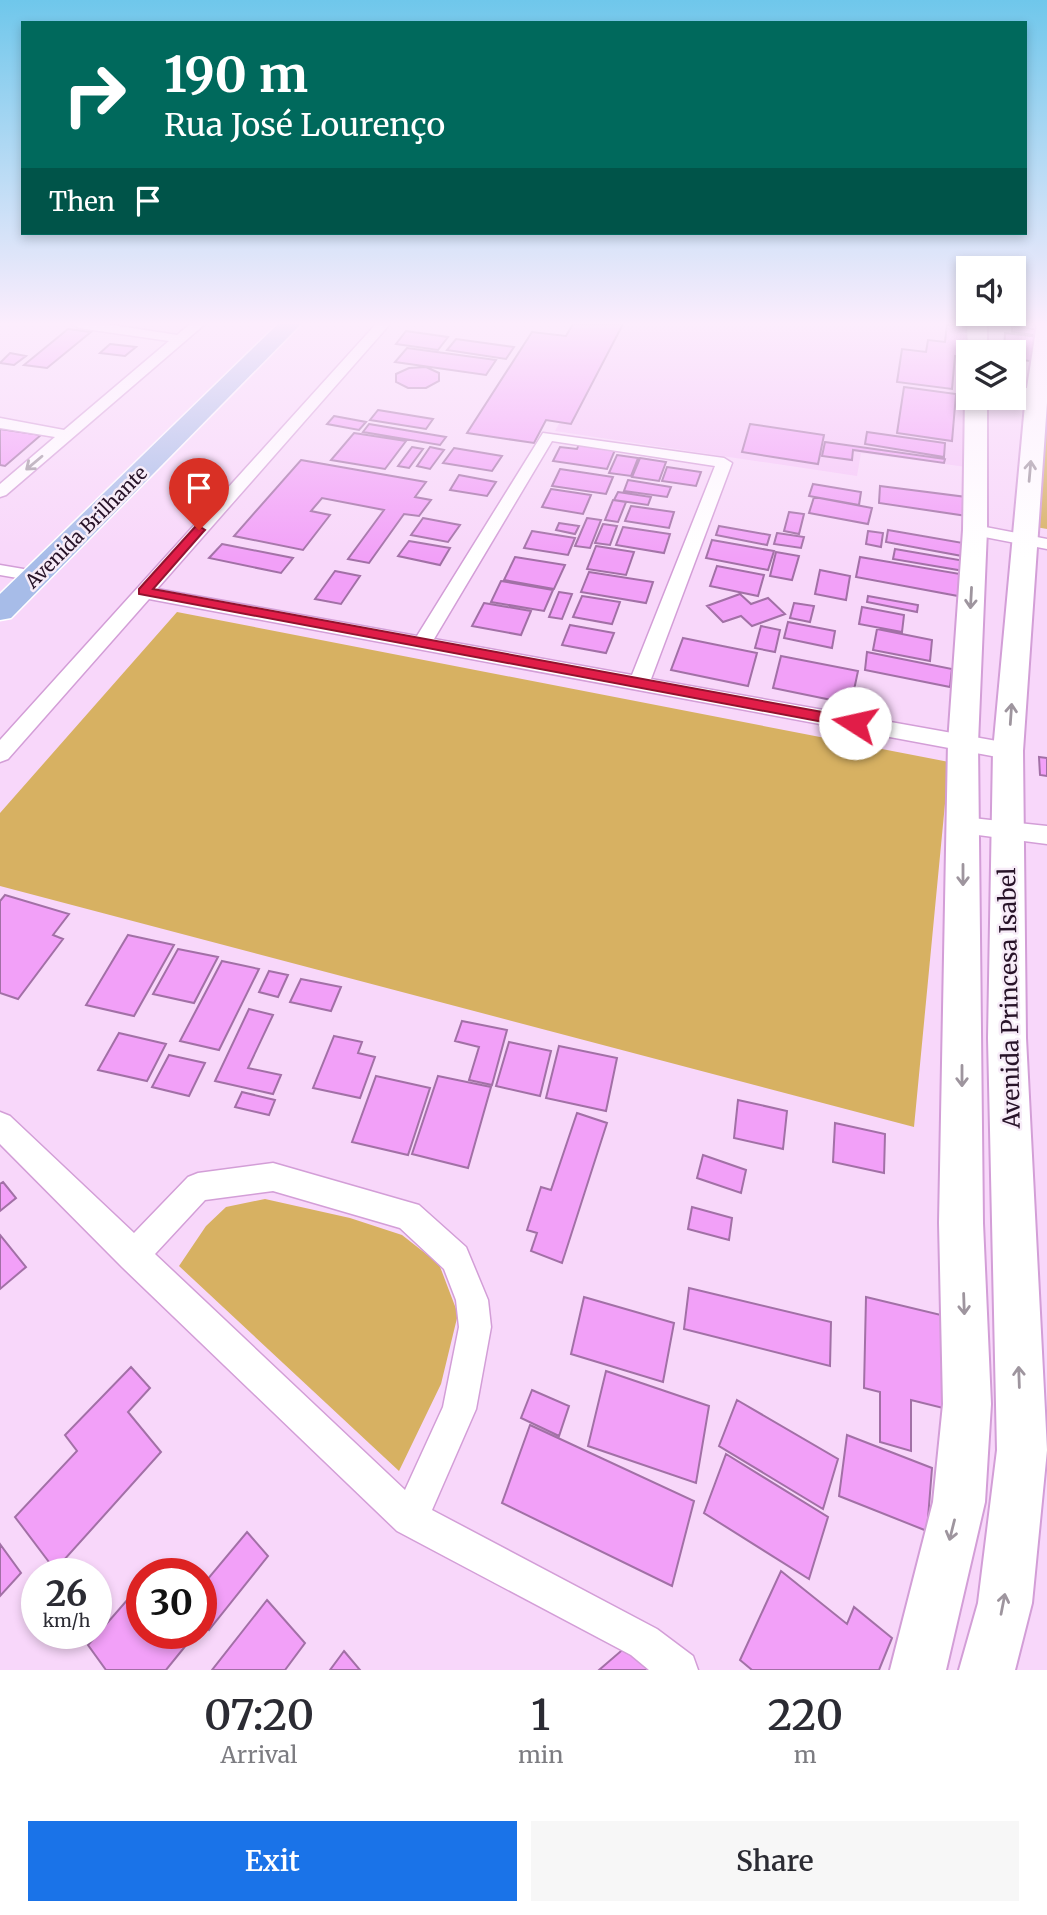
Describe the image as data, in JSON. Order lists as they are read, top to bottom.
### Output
{
  "streets": {
    "main road": ["Avenida Brilhante", "Avenida Princesa Isabel"]
  },
  "page": {
    "turn": ["190 m", "Rua José Lourenço"],
    "then": "Then",
    "speed": "26 km/h",
    "limit": "30",
    "eta": [
      "07:20",
      "Arrival",
      "1",
      "min",
      "220",
      "m"
    ],
    "buttons": ["Exit", "Share"]
  }
}
